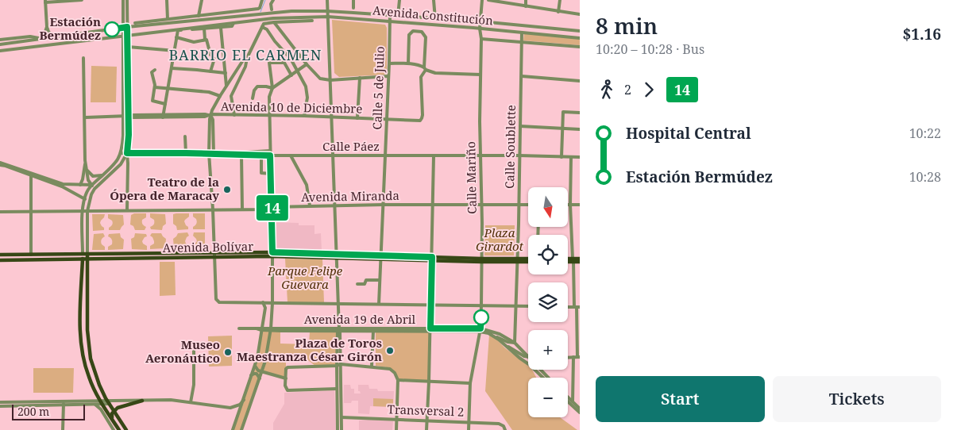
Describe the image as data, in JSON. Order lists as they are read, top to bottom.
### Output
{
  "streets": {
    "main road": ["Avenida Bolívar"],
    "street": [
      "Avenida Constitución",
      "Calle 5 de Julio",
      "Avenida 10 de Diciembre",
      "Calle Páez",
      "Calle Soublette",
      "Calle Mariño",
      "Avenida Miranda",
      "Avenida 19 de Abril",
      "Transversal 2"
    ]
  },
  "crossings": [
    ["Avenida Constitución", "Calle 5 de Julio"],
    ["Avenida Constitución", "Calle Soublette"],
    ["Avenida Constitución", "Calle Mariño"],
    ["Calle 5 de Julio", "Avenida 10 de Diciembre"],
    ["Calle 5 de Julio", "Calle Páez"],
    ["Calle 5 de Julio", "Avenida Miranda"],
    ["Calle 5 de Julio", "Avenida Bolívar"],
    ["Calle Páez", "Calle Soublette"],
    ["Calle Páez", "Calle Mariño"],
    ["Calle Soublette", "Avenida Miranda"],
    ["Calle Soublette", "Avenida Bolívar"],
    ["Calle Soublette", "Avenida 19 de Abril"],
    ["Calle Mariño", "Avenida Miranda"],
    ["Calle Mariño", "Avenida Bolívar"],
    ["Calle Mariño", "Avenida 19 de Abril"],
    ["Calle Mariño", "Transversal 2"]
  ],
  "districts": ["BARRIO EL CARMEN"],
  "parks": ["Plaza Girardot", "Parque Felipe Guevara"],
  "places": [
    "Estación Bermúdez",
    "Teatro de la Ópera de Maracay",
    "Plaza de Toros Maestranza César Girón",
    "Museo Aeronáutico"
  ],
  "lines": ["bus line 14"],
  "scale_bar": "200 m",
  "north": "bottom",
  "page": {
    "on_map": "14",
    "heading": ["8 min", "10:20 – 10:28 · Bus", "$1.16"],
    "legs": ["2", "14"],
    "list": [
      {
        "name": "Hospital Central",
        "value": "10:22"
      },
      {
        "name": "Estación Bermúdez",
        "value": "10:28"
      }
    ],
    "map_buttons": ["+", "−"],
    "buttons": ["Start", "Tickets"],
    "scale": "200 m"
  }
}
